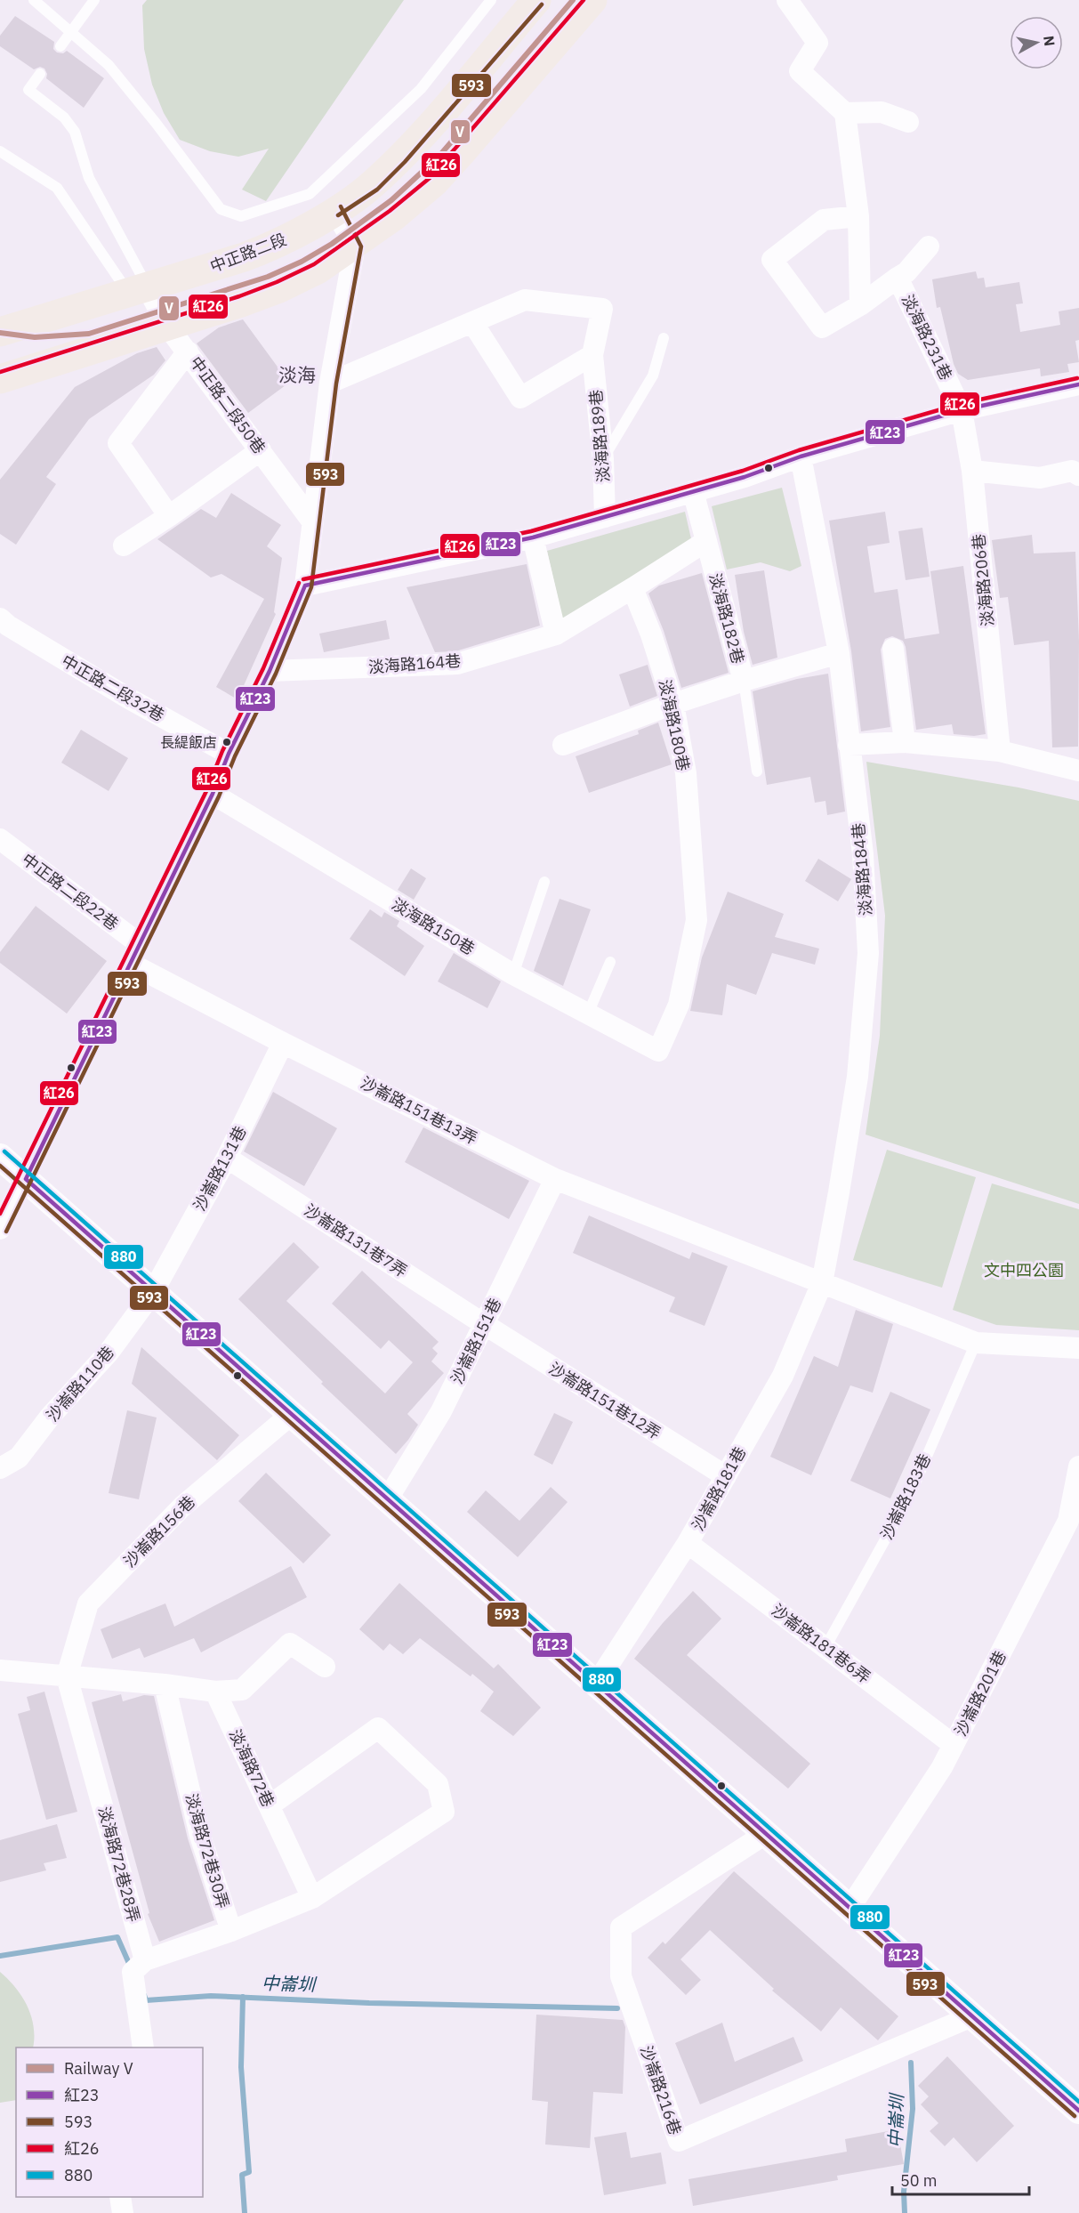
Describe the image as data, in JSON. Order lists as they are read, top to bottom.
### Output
{
  "streets": {
    "main road": ["中正路二段"],
    "street": [
      "淡海路231巷",
      "中正路二段50巷",
      "淡海路189巷",
      "淡海路206巷",
      "淡海路182巷",
      "淡海路164巷",
      "中正路二段32巷",
      "淡海路180巷",
      "淡海路184巷",
      "中正路二段22巷",
      "淡海路150巷",
      "沙崙路151巷13弄",
      "沙崙路131巷",
      "沙崙路131巷7弄",
      "沙崙路151巷",
      "沙崙路110巷",
      "沙崙路151巷12弄",
      "沙崙路181巷",
      "沙崙路156巷",
      "沙崙路181巷6弄",
      "沙崙路201巷",
      "淡海路72巷",
      "淡海路72巷30弄",
      "淡海路72巷28弄",
      "沙崙路216巷"
    ],
    "lane": ["沙崙路183巷"]
  },
  "crossings": [
    ["中正路二段", "中正路二段50巷"],
    ["淡海路231巷", "淡海路206巷"],
    ["淡海路182巷", "淡海路184巷"],
    ["淡海路180巷", "淡海路150巷"],
    ["淡海路184巷", "沙崙路181巷"],
    ["沙崙路151巷13弄", "沙崙路131巷"],
    ["沙崙路151巷13弄", "沙崙路151巷"],
    ["沙崙路131巷", "沙崙路131巷7弄"],
    ["沙崙路131巷", "沙崙路110巷"],
    ["沙崙路131巷7弄", "沙崙路151巷"],
    ["沙崙路131巷7弄", "沙崙路151巷12弄"],
    ["沙崙路151巷", "沙崙路151巷12弄"],
    ["沙崙路151巷12弄", "沙崙路181巷"],
    ["沙崙路181巷", "沙崙路181巷6弄"],
    ["沙崙路183巷", "沙崙路181巷6弄"],
    ["沙崙路156巷", "淡海路72巷28弄"],
    ["沙崙路181巷6弄", "沙崙路201巷"],
    ["淡海路72巷", "淡海路72巷30弄"]
  ],
  "districts": ["淡海"],
  "water": ["中崙圳"],
  "parks": ["文中四公園"],
  "places": ["長緹飯店"],
  "lines": [
    "rail line V",
    "transit line 紅26",
    "transit line 593",
    "transit line 紅23",
    "transit line 880"
  ],
  "legend": [
    "Railway V",
    "紅23",
    "593",
    "紅26",
    "880"
  ],
  "scale_bar": "50 m",
  "north": "right"
}
